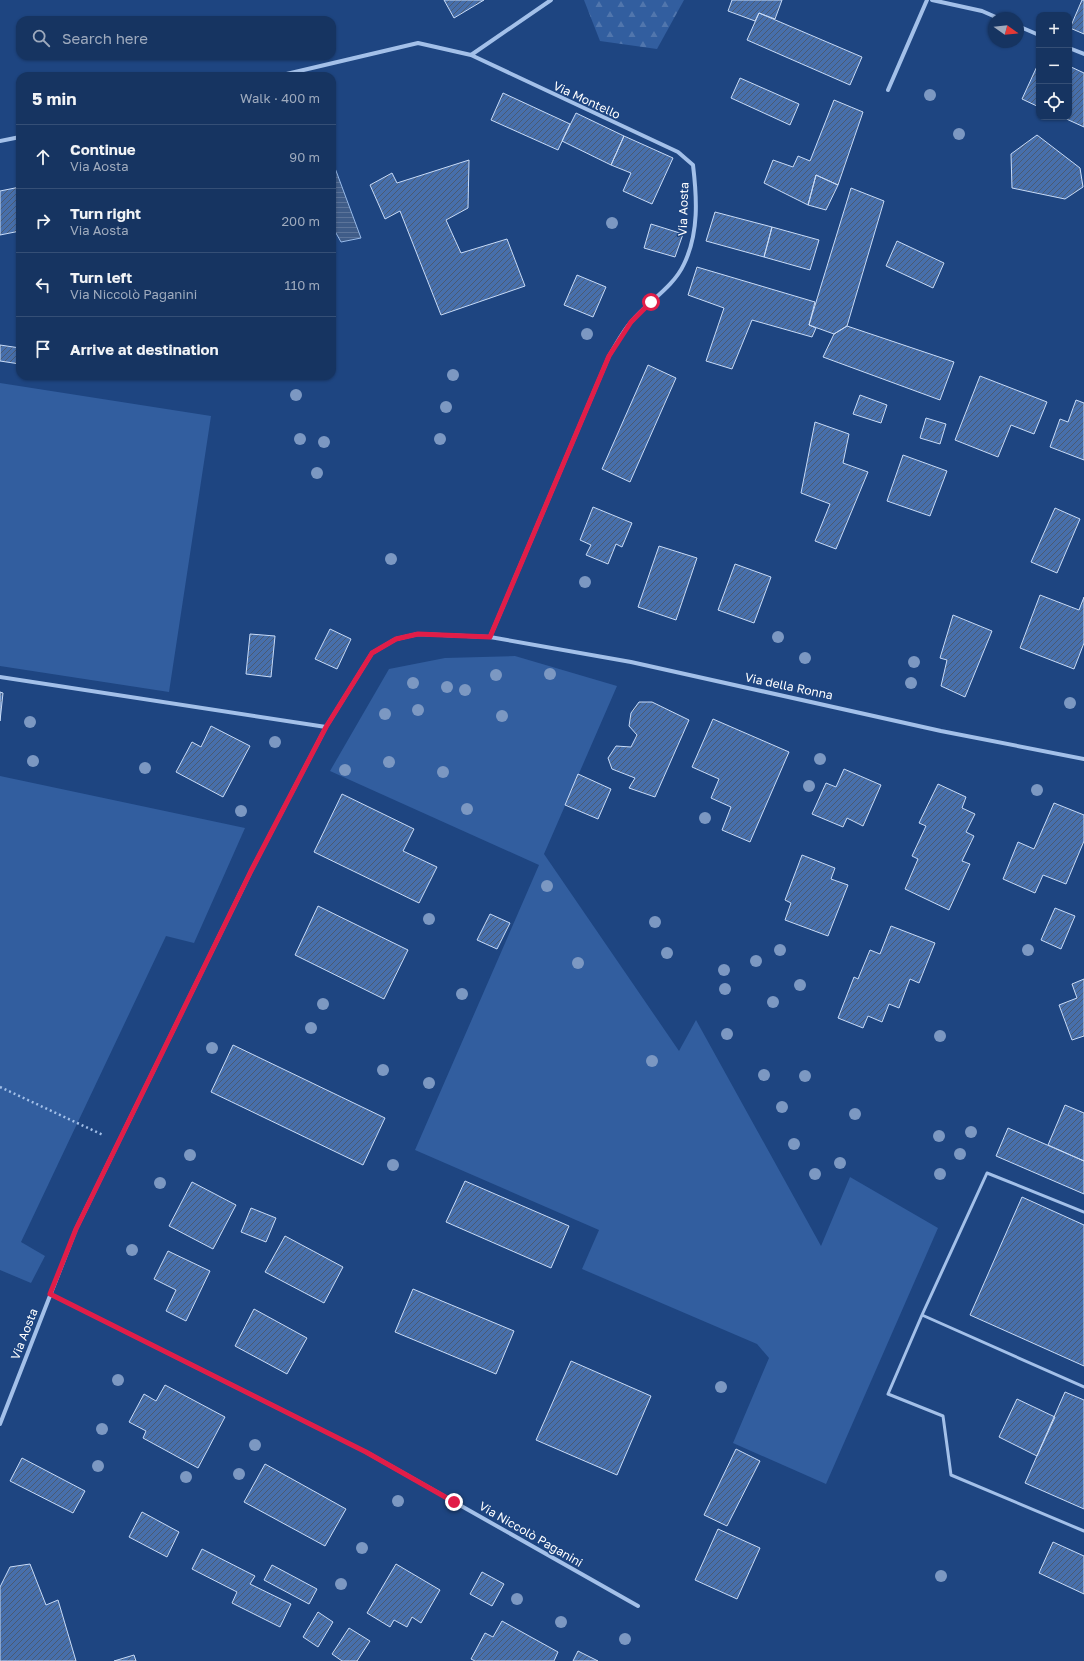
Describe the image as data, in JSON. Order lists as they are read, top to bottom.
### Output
{
  "streets": {
    "street": [
      "Via Montello",
      "Via Aosta",
      "Via della Ronna",
      "Via Niccolò Paganini"
    ]
  },
  "crossings": [
    ["Via Montello", "Via Aosta"],
    ["Via Aosta", "Via della Ronna"],
    ["Via Aosta", "Via Niccolò Paganini"]
  ],
  "north": "right",
  "page": {
    "map_buttons": ["+", "−"],
    "search": "Search here",
    "heading": ["5 min", "Walk · 400 m"],
    "list": [
      ["Continue", "Via Aosta", "90 m"],
      ["Turn right", "Via Aosta", "200 m"],
      ["Turn left", "Via Niccolò Paganini", "110 m"],
      "Arrive at destination"
    ]
  }
}
